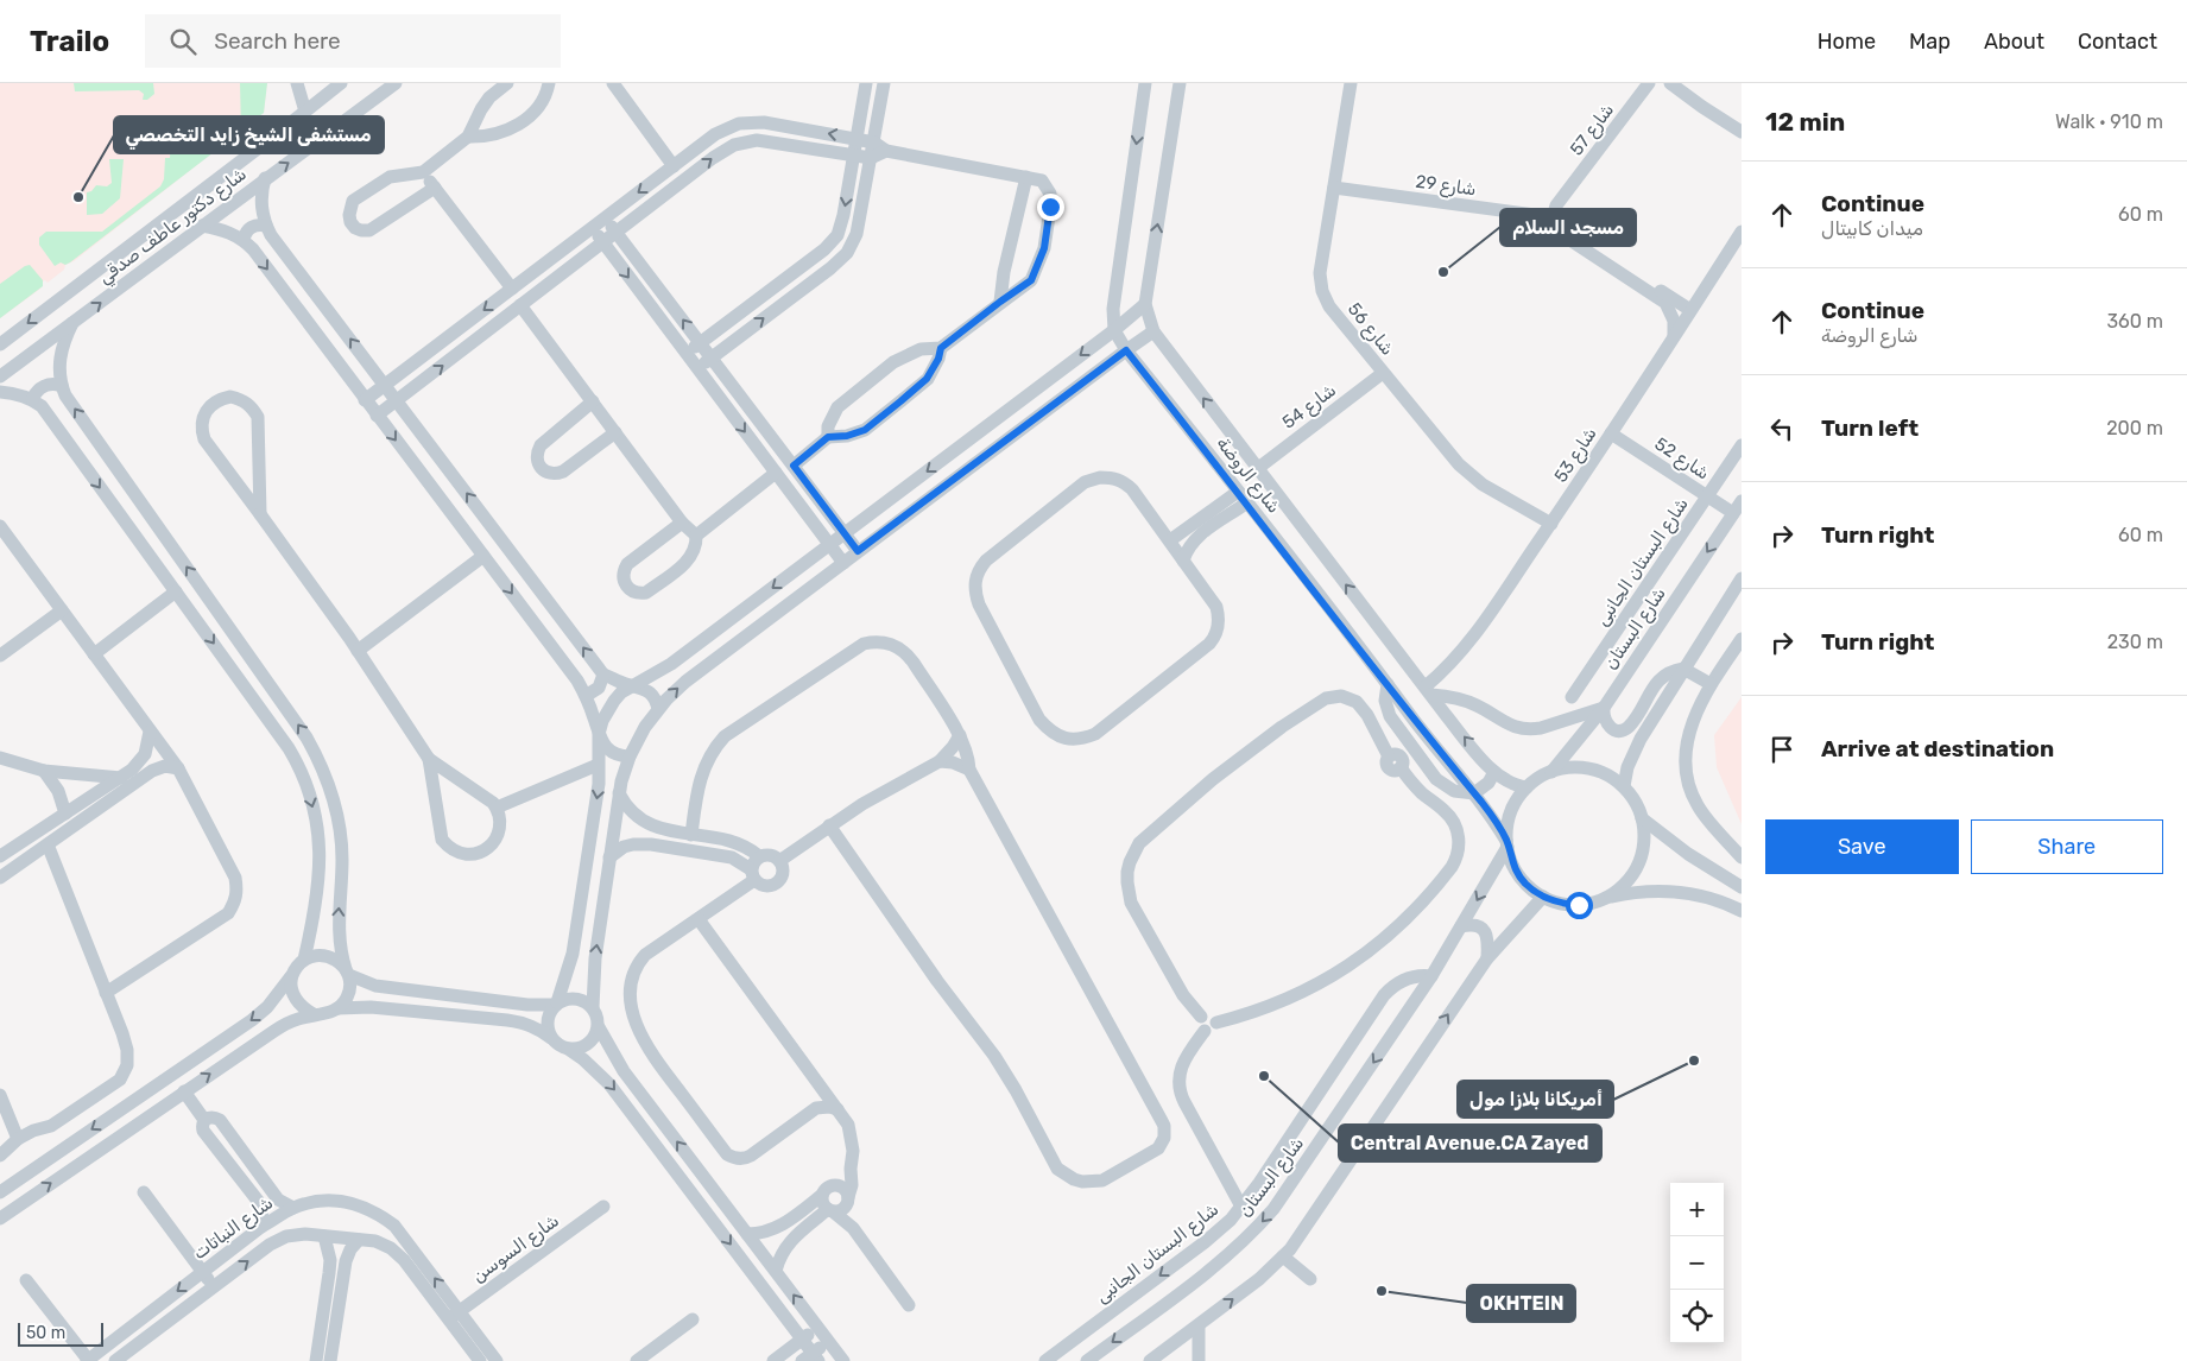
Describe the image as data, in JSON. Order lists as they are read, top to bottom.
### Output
{
  "streets": {
    "street": [
      "شارع 57",
      "شارع 29",
      "شارع دكتور عاطف صدقي",
      "شارع 56",
      "شارع 54",
      "شارع 53",
      "شارع 52",
      "شارع الروضة",
      "شارع البستان الجانبى",
      "شارع البستان",
      "شارع النباتات",
      "شارع السوسن"
    ]
  },
  "crossings": [
    ["شارع 57", "شارع 29"],
    ["شارع 29", "شارع 56"],
    ["شارع 56", "شارع 54"],
    ["شارع 56", "شارع 53"],
    ["شارع 54", "شارع الروضة"],
    ["شارع 53", "شارع 52"],
    ["شارع 53", "شارع الروضة"],
    ["شارع 52", "شارع البستان الجانبى"],
    ["شارع 52", "شارع البستان"],
    ["شارع الروضة", "شارع البستان"],
    ["شارع البستان الجانبى", "شارع البستان"],
    ["شارع النباتات", "شارع السوسن"]
  ],
  "places": [
    "مستشفى الشيخ زايد التخصصي",
    "مسجد السلام",
    "أمريكانا بلازا مول",
    "Central Avenue.CA Zayed",
    "OKHTEIN"
  ],
  "scale_bar": "50 m",
  "page": {
    "header": "Trailo",
    "search": "Search here",
    "nav": [
      "Home",
      "Map",
      "About",
      "Contact"
    ],
    "heading": ["12 min", "Walk · 910 m"],
    "list": [
      ["Continue", "ميدان كابيتال", "60 m"],
      ["Continue", "شارع الروضة", "360 m"],
      ["Turn left", "200 m"],
      ["Turn right", "60 m"],
      ["Turn right", "230 m"],
      "Arrive at destination"
    ],
    "buttons": ["Save", "Share"],
    "map_buttons": ["+", "−"],
    "scale": "50 m"
  }
}
